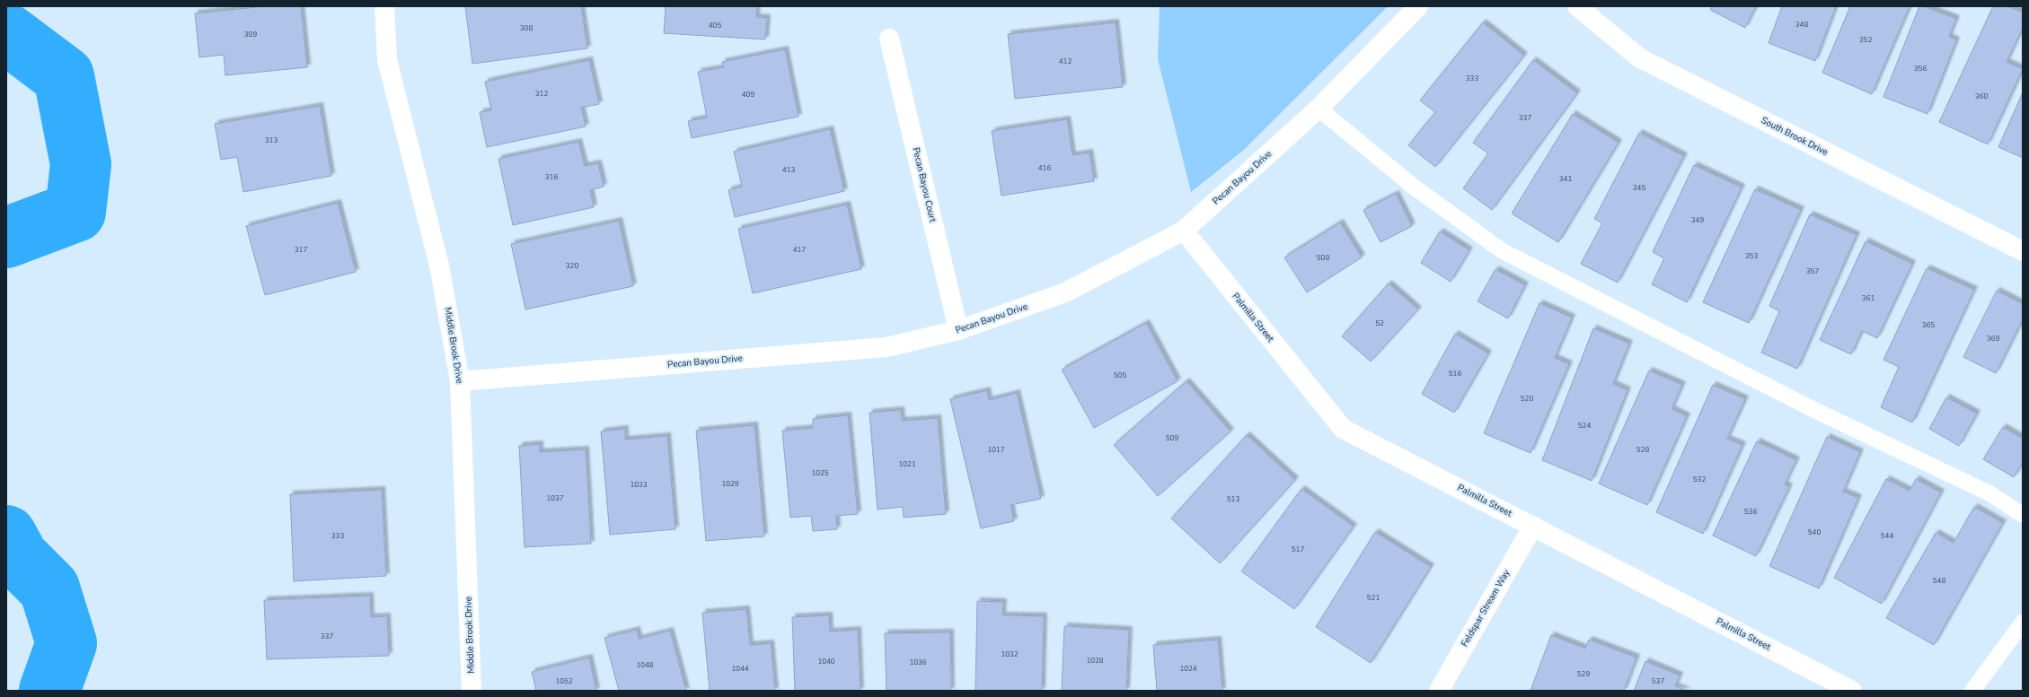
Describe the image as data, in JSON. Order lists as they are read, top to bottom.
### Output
{
  "streets": {
    "street": [
      "South Brook Drive",
      "Pecan Bayou Drive",
      "Pecan Bayou Court",
      "Palmilla Street",
      "Middle Brook Drive",
      "Feldspar Stream Way"
    ]
  },
  "crossings": [
    ["Pecan Bayou Drive", "Pecan Bayou Court"],
    ["Pecan Bayou Drive", "Palmilla Street"],
    ["Pecan Bayou Drive", "Middle Brook Drive"],
    ["Palmilla Street", "Feldspar Stream Way"]
  ],
  "house_numbers": [
    "348",
    "405",
    "308",
    "309",
    "352",
    "412",
    "356",
    "333",
    "312",
    "409",
    "360",
    "337",
    "313",
    "416",
    "413",
    "316",
    "341",
    "345",
    "349",
    "317",
    "417",
    "353",
    "508",
    "320",
    "357",
    "361",
    "52",
    "365",
    "369",
    "516",
    "505",
    "520",
    "524",
    "509",
    "1017",
    "528",
    "1021",
    "1025",
    "532",
    "1029",
    "1033",
    "1037",
    "513",
    "536",
    "540",
    "333",
    "544",
    "517",
    "548",
    "521",
    "337",
    "1032",
    "1028",
    "1040",
    "1036",
    "1048",
    "1044",
    "1024",
    "529",
    "1052",
    "537"
  ]
}
